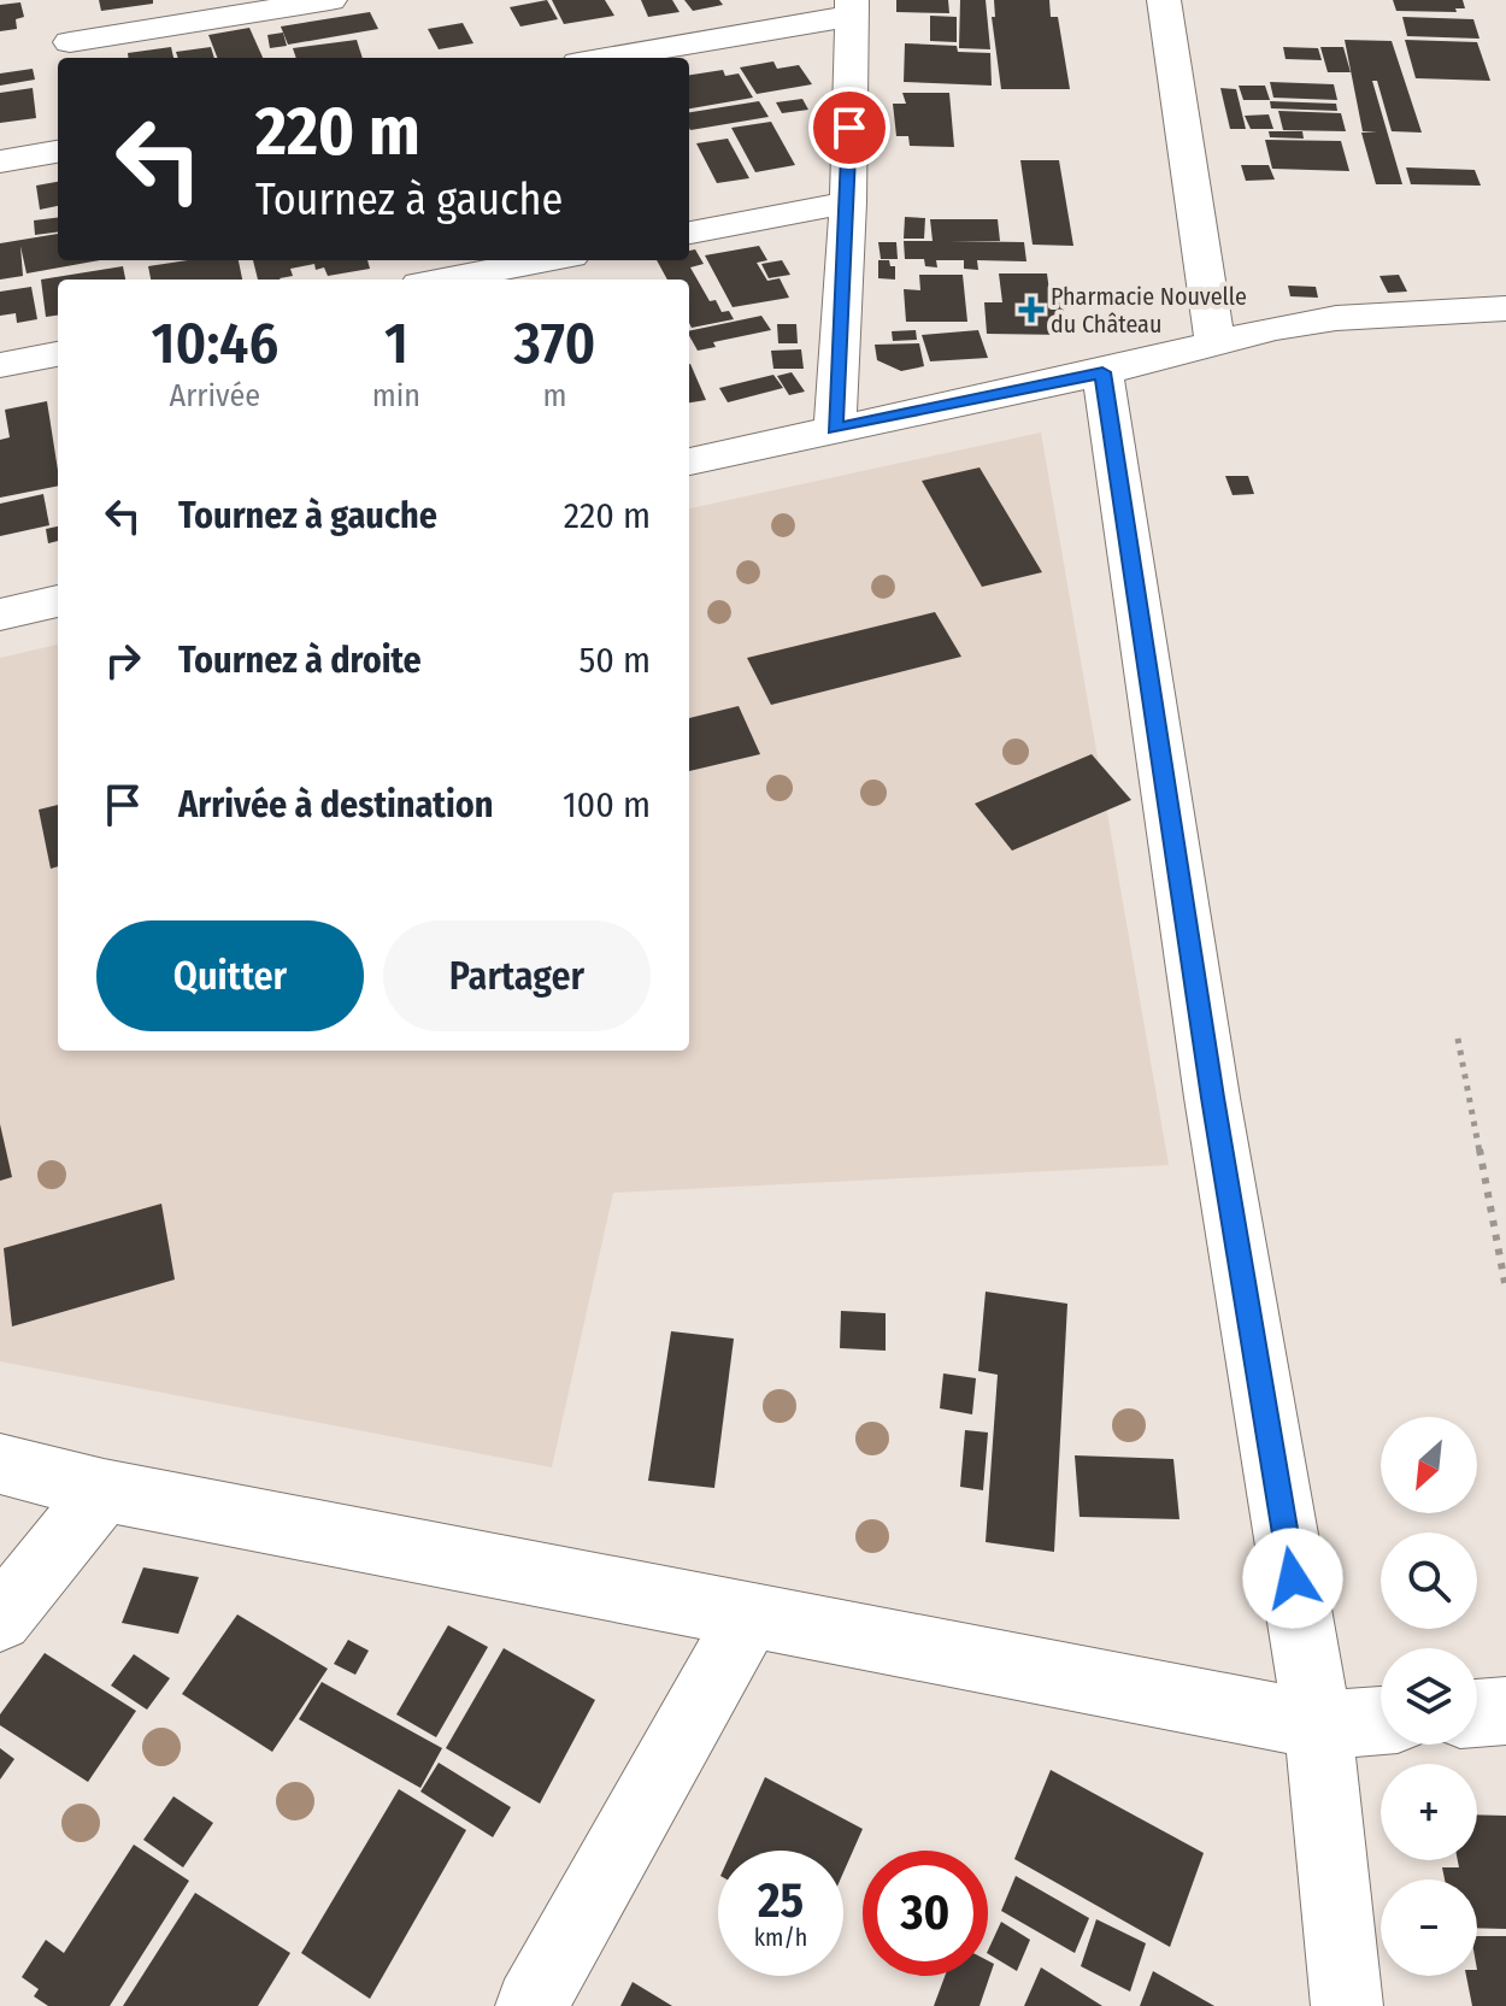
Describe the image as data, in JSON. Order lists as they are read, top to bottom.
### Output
{
  "places": {
    "health": ["Pharmacie Nouvelle du Château"]
  },
  "north": "bottom left",
  "page": {
    "turn": ["220 m", "Tournez à gauche"],
    "eta": [
      "10:46",
      "Arrivée",
      "1",
      "min",
      "370",
      "m"
    ],
    "list": [
      {
        "name": "Tournez à gauche",
        "value": "220 m"
      },
      {
        "name": "Tournez à droite",
        "value": "50 m"
      },
      {
        "name": "Arrivée à destination",
        "value": "100 m"
      }
    ],
    "buttons": ["Quitter", "Partager"],
    "map_buttons": ["+", "−"],
    "speed": "25 km/h",
    "limit": "30"
  }
}
